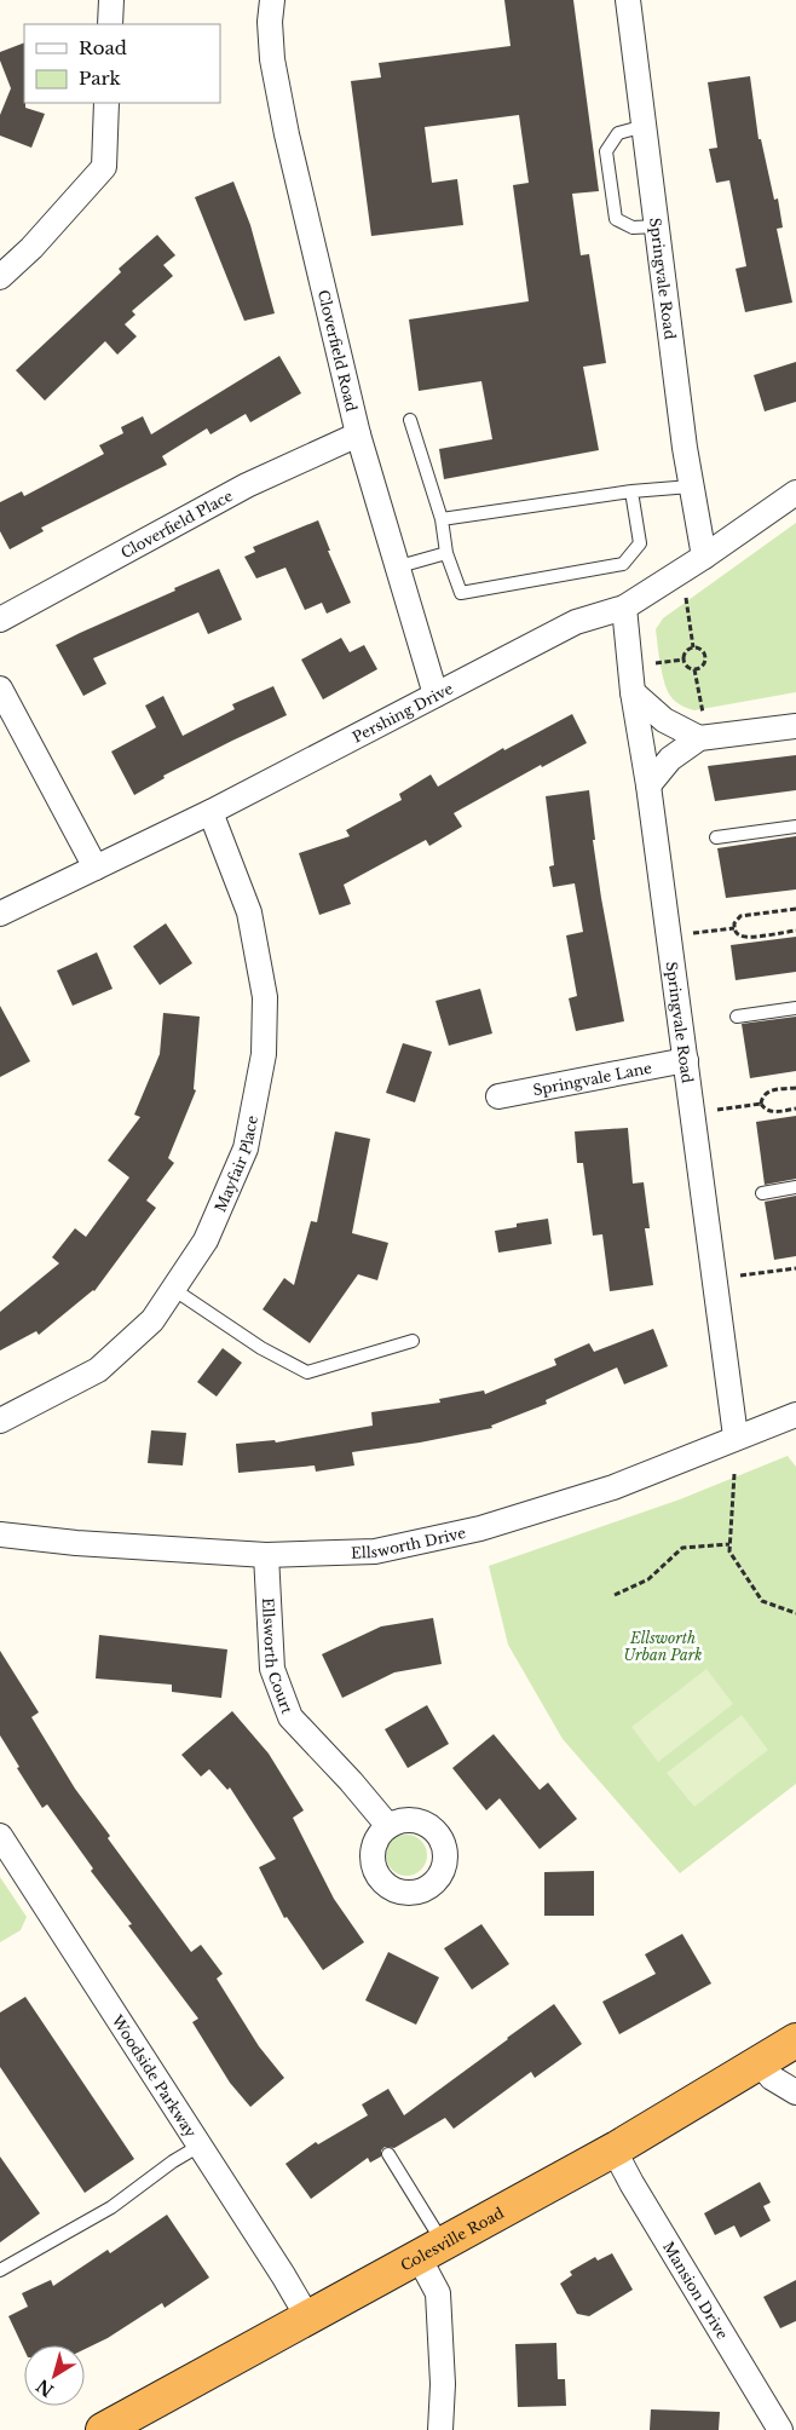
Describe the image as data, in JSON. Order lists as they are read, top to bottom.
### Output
{
  "streets": {
    "highway": ["Colesville Road"],
    "street": [
      "Springvale Road",
      "Cloverfield Road",
      "Cloverfield Place",
      "Pershing Drive",
      "Springvale Lane",
      "Mayfair Place",
      "Ellsworth Drive",
      "Ellsworth Court",
      "Woodside Parkway",
      "Mansion Drive"
    ]
  },
  "crossings": [
    ["Springvale Road", "Pershing Drive"],
    ["Springvale Road", "Springvale Lane"],
    ["Springvale Road", "Ellsworth Drive"],
    ["Cloverfield Road", "Cloverfield Place"],
    ["Cloverfield Road", "Pershing Drive"],
    ["Pershing Drive", "Mayfair Place"],
    ["Ellsworth Drive", "Ellsworth Court"],
    ["Woodside Parkway", "Colesville Road"],
    ["Colesville Road", "Mansion Drive"]
  ],
  "parks": ["Ellsworth Urban Park"],
  "legend": ["Road", "Park"],
  "north": "bottom left"
}
